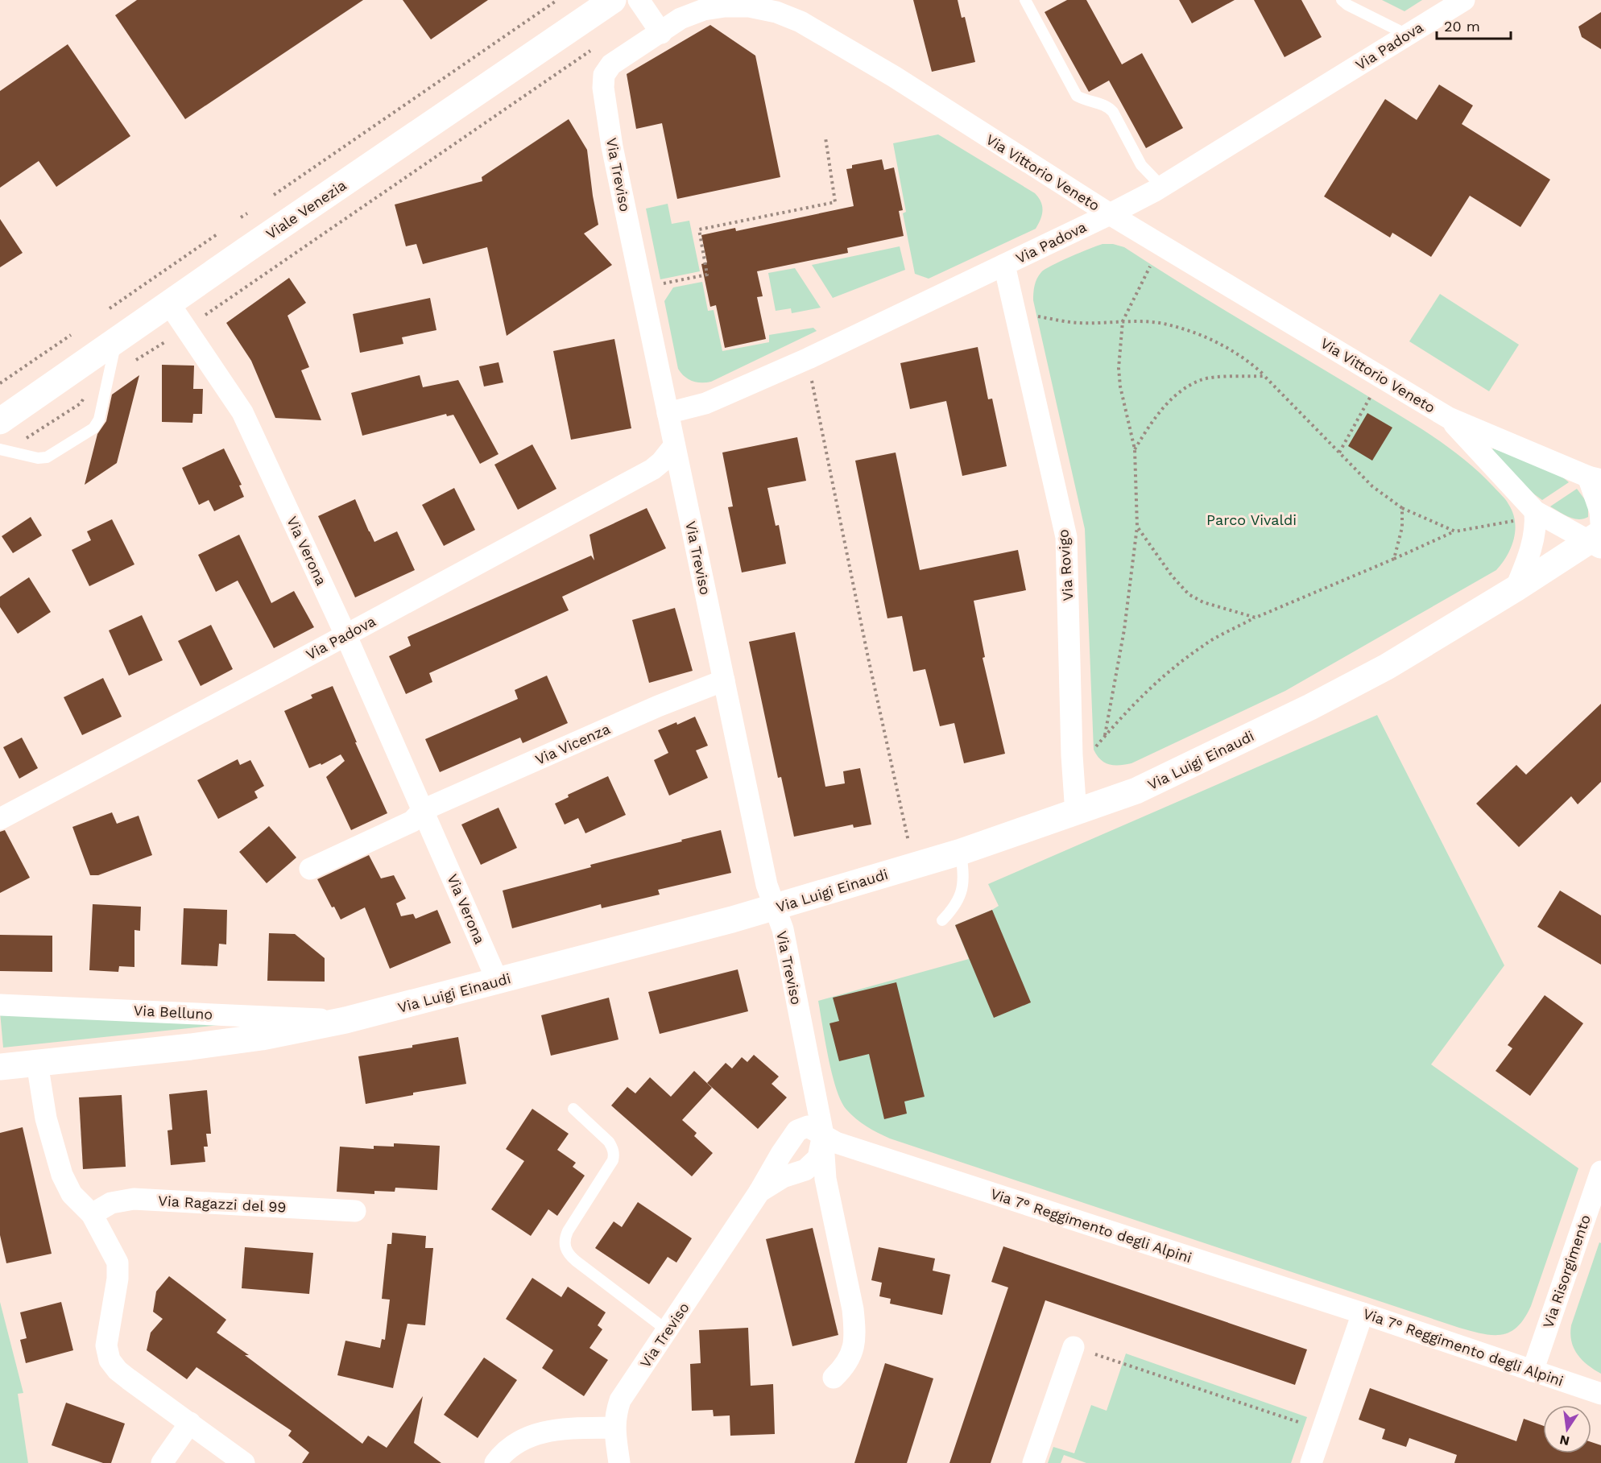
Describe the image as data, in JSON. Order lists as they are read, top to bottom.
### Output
{
  "streets": {
    "street": [
      "Via Padova",
      "Via Vittorio Veneto",
      "Via Treviso",
      "Viale Venezia",
      "Via Verona",
      "Via Rovigo",
      "Via Vicenza",
      "Via Luigi Einaudi",
      "Via Belluno",
      "Via Ragazzi del 99",
      "Via 7° Reggimento degli Alpini",
      "Via Risorgimento"
    ]
  },
  "crossings": [
    ["Via Padova", "Via Vittorio Veneto"],
    ["Via Padova", "Via Treviso"],
    ["Via Padova", "Via Verona"],
    ["Via Padova", "Via Rovigo"],
    ["Via Vittorio Veneto", "Via Treviso"],
    ["Via Vittorio Veneto", "Via Luigi Einaudi"],
    ["Via Treviso", "Via Vicenza"],
    ["Via Treviso", "Via Luigi Einaudi"],
    ["Via Treviso", "Via 7° Reggimento degli Alpini"],
    ["Viale Venezia", "Via Verona"],
    ["Via Verona", "Via Vicenza"],
    ["Via Verona", "Via Luigi Einaudi"],
    ["Via Rovigo", "Via Luigi Einaudi"],
    ["Via Luigi Einaudi", "Via Belluno"],
    ["Via 7° Reggimento degli Alpini", "Via Risorgimento"]
  ],
  "parks": ["Parco Vivaldi"],
  "scale_bar": "20 m",
  "north": "bottom"
}
